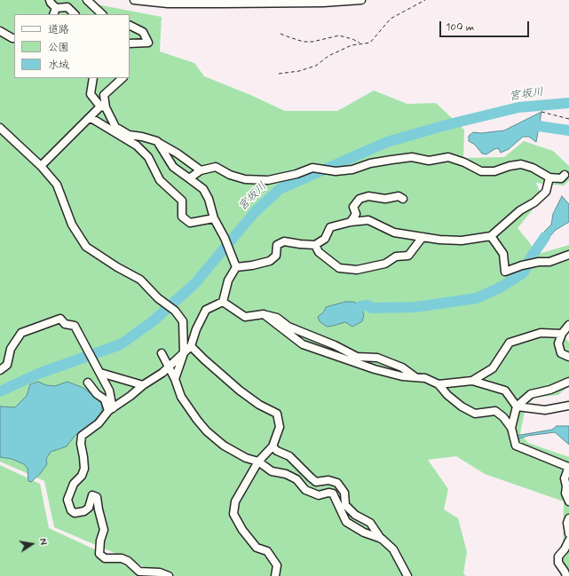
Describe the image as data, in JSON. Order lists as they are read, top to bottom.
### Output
{
  "water": ["宮坂川"],
  "legend": ["道路", "公園", "水域"],
  "scale_bar": "100 m",
  "north": "right"
}
